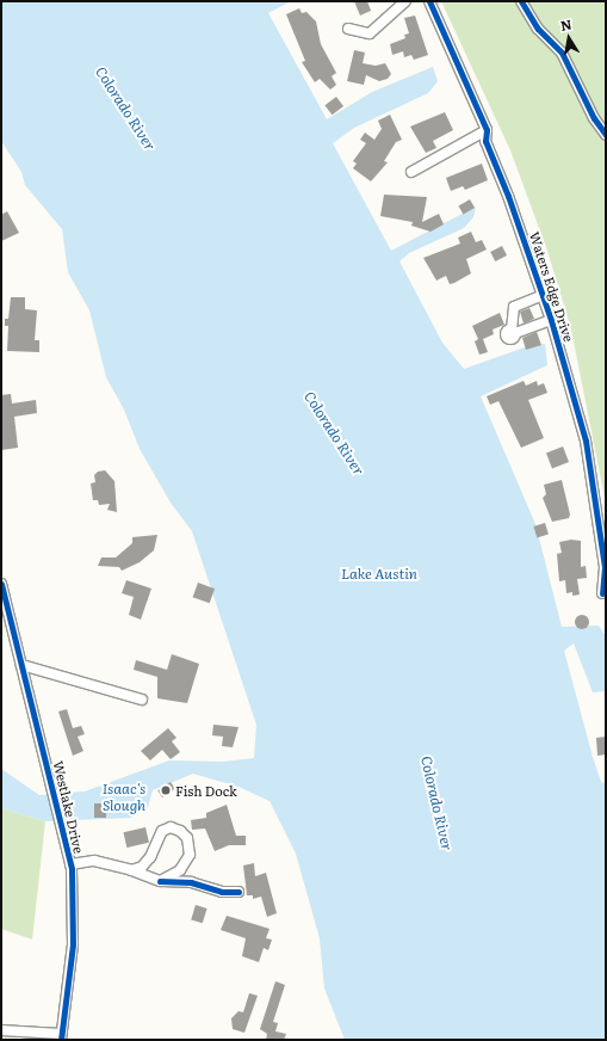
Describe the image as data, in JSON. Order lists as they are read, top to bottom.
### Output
{
  "streets": {
    "street": ["Waters Edge Drive", "Westlake Drive"]
  },
  "water": ["Colorado River", "Lake Austin", "Isaac's Slough"],
  "places": ["Fish Dock"],
  "north": "top"
}
